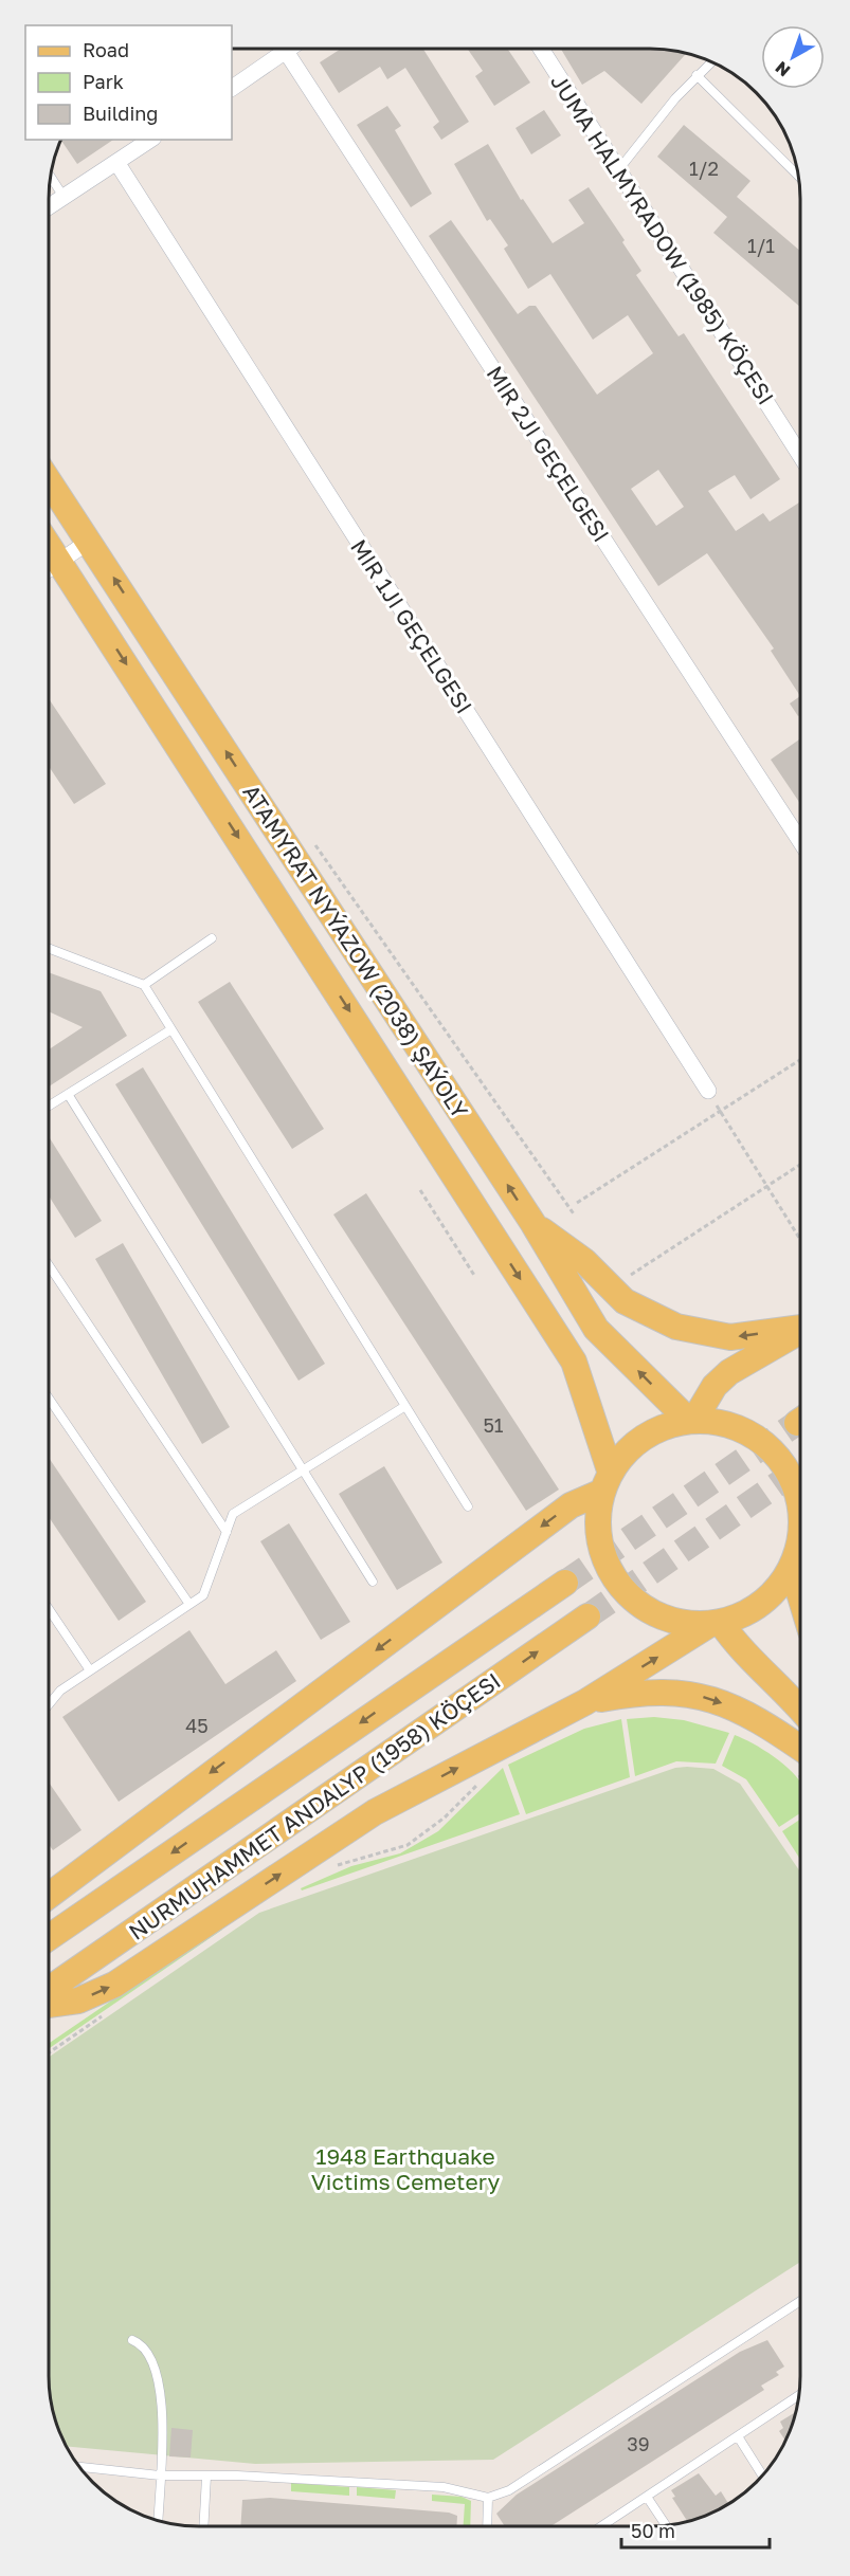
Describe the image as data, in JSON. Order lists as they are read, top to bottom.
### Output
{
  "streets": {
    "main road": ["ATAMYRAT NYÝAZOW (2038) ŞAÝOLY", "NURMUHAMMET ANDALYP (1958) KÖÇESI"],
    "street": ["JUMA HALMYRADOW (1985) KÖÇESI", "MIR 2JI GEÇELGESI", "MIR 1JI GEÇELGESI"]
  },
  "parks": ["1948 Earthquake Victims Cemetery"],
  "house_numbers": [
    "1/2",
    "1/1",
    "51",
    "45",
    "39"
  ],
  "legend": ["Road", "Park", "Building"],
  "scale_bar": "50 m",
  "north": "bottom left"
}
